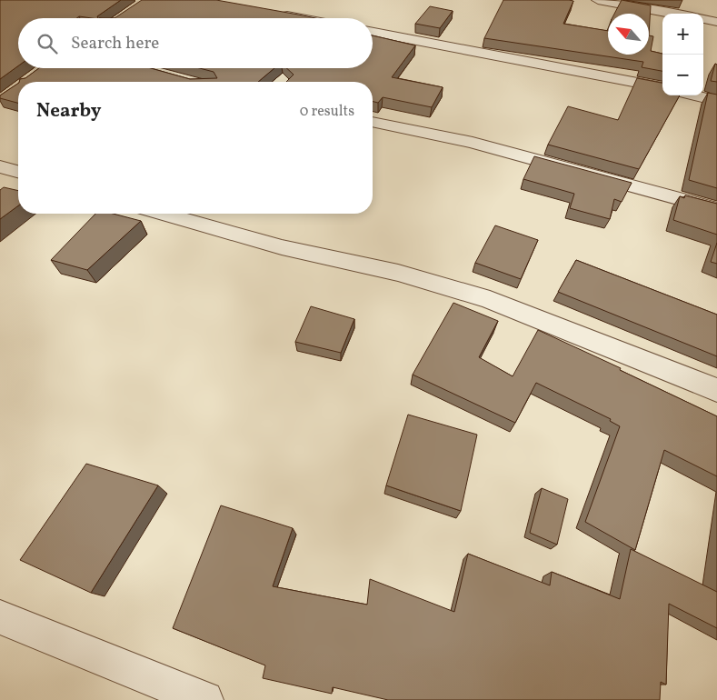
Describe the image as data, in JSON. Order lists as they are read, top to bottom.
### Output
{
  "north": "top left",
  "page": {
    "map_buttons": ["+", "−"],
    "search": "Search here",
    "heading": ["Nearby", "0 results"]
  }
}
